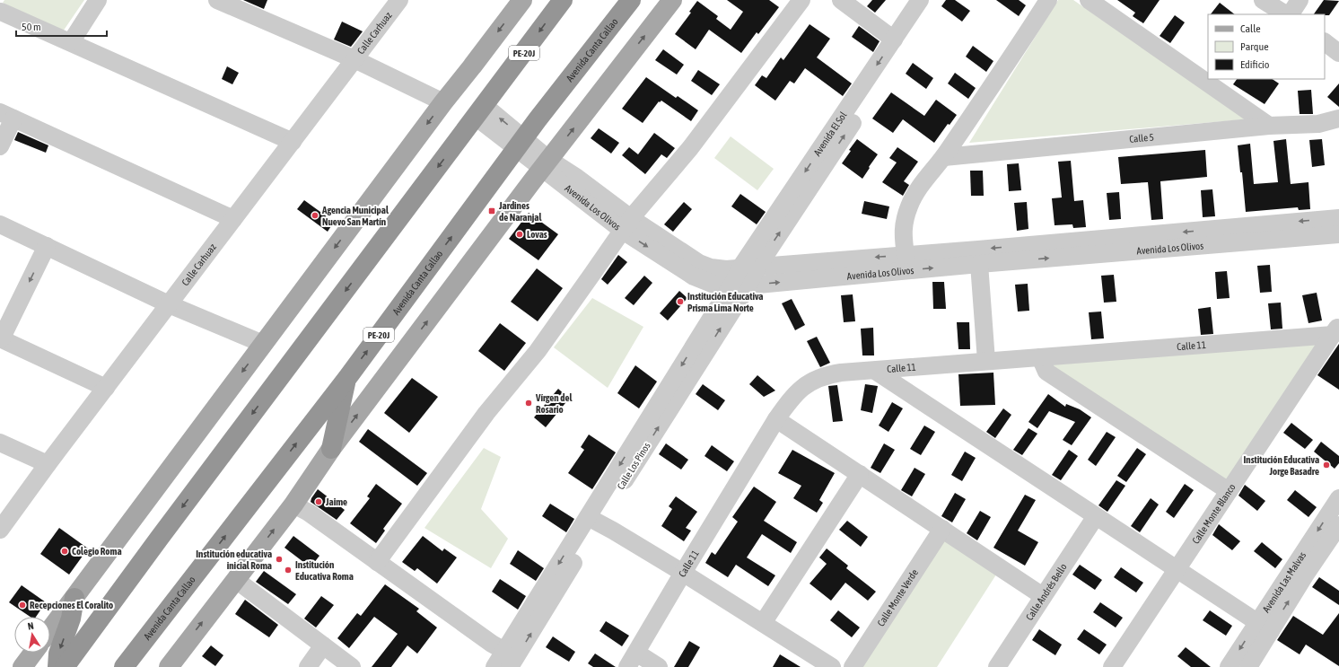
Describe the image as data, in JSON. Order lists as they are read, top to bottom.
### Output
{
  "streets": {
    "highway": ["Avenida Canta Callao", "PE-20J"],
    "street": [
      "Calle Carhuaz",
      "Avenida El Sol",
      "Calle 5",
      "Avenida Los Olivos",
      "Calle 11",
      "Calle Los Pinos",
      "Calle Monte Blanco",
      "Avenida Las Malvas",
      "Calle Andrés Bello",
      "Calle Monte Verde"
    ]
  },
  "crossings": [
    ["Avenida Canta Callao", "Avenida Los Olivos"],
    ["PE-20J", "Avenida Los Olivos"],
    ["Avenida El Sol", "Avenida Los Olivos"],
    ["Avenida El Sol", "Calle Los Pinos"],
    ["Avenida Los Olivos", "Calle Los Pinos"],
    ["Calle 11", "Calle Monte Blanco"]
  ],
  "places": {
    "transit": ["Jardines de Naranjal"],
    "other": [
      "Agencia Municipal Nuevo San Martín",
      "Lovas",
      "Institución Educativa Prisma Lima Norte",
      "Vírgen del Rosario",
      "Institución Educativa Jorge Basadre",
      "Jaime",
      "Colegio Roma",
      "Institución educativa inicial Roma",
      "Institución Educativa Roma",
      "Recepciones El Coralito"
    ]
  },
  "legend": ["Calle", "Parque", "Edificio"],
  "scale_bar": "50 m",
  "north": "top"
}
